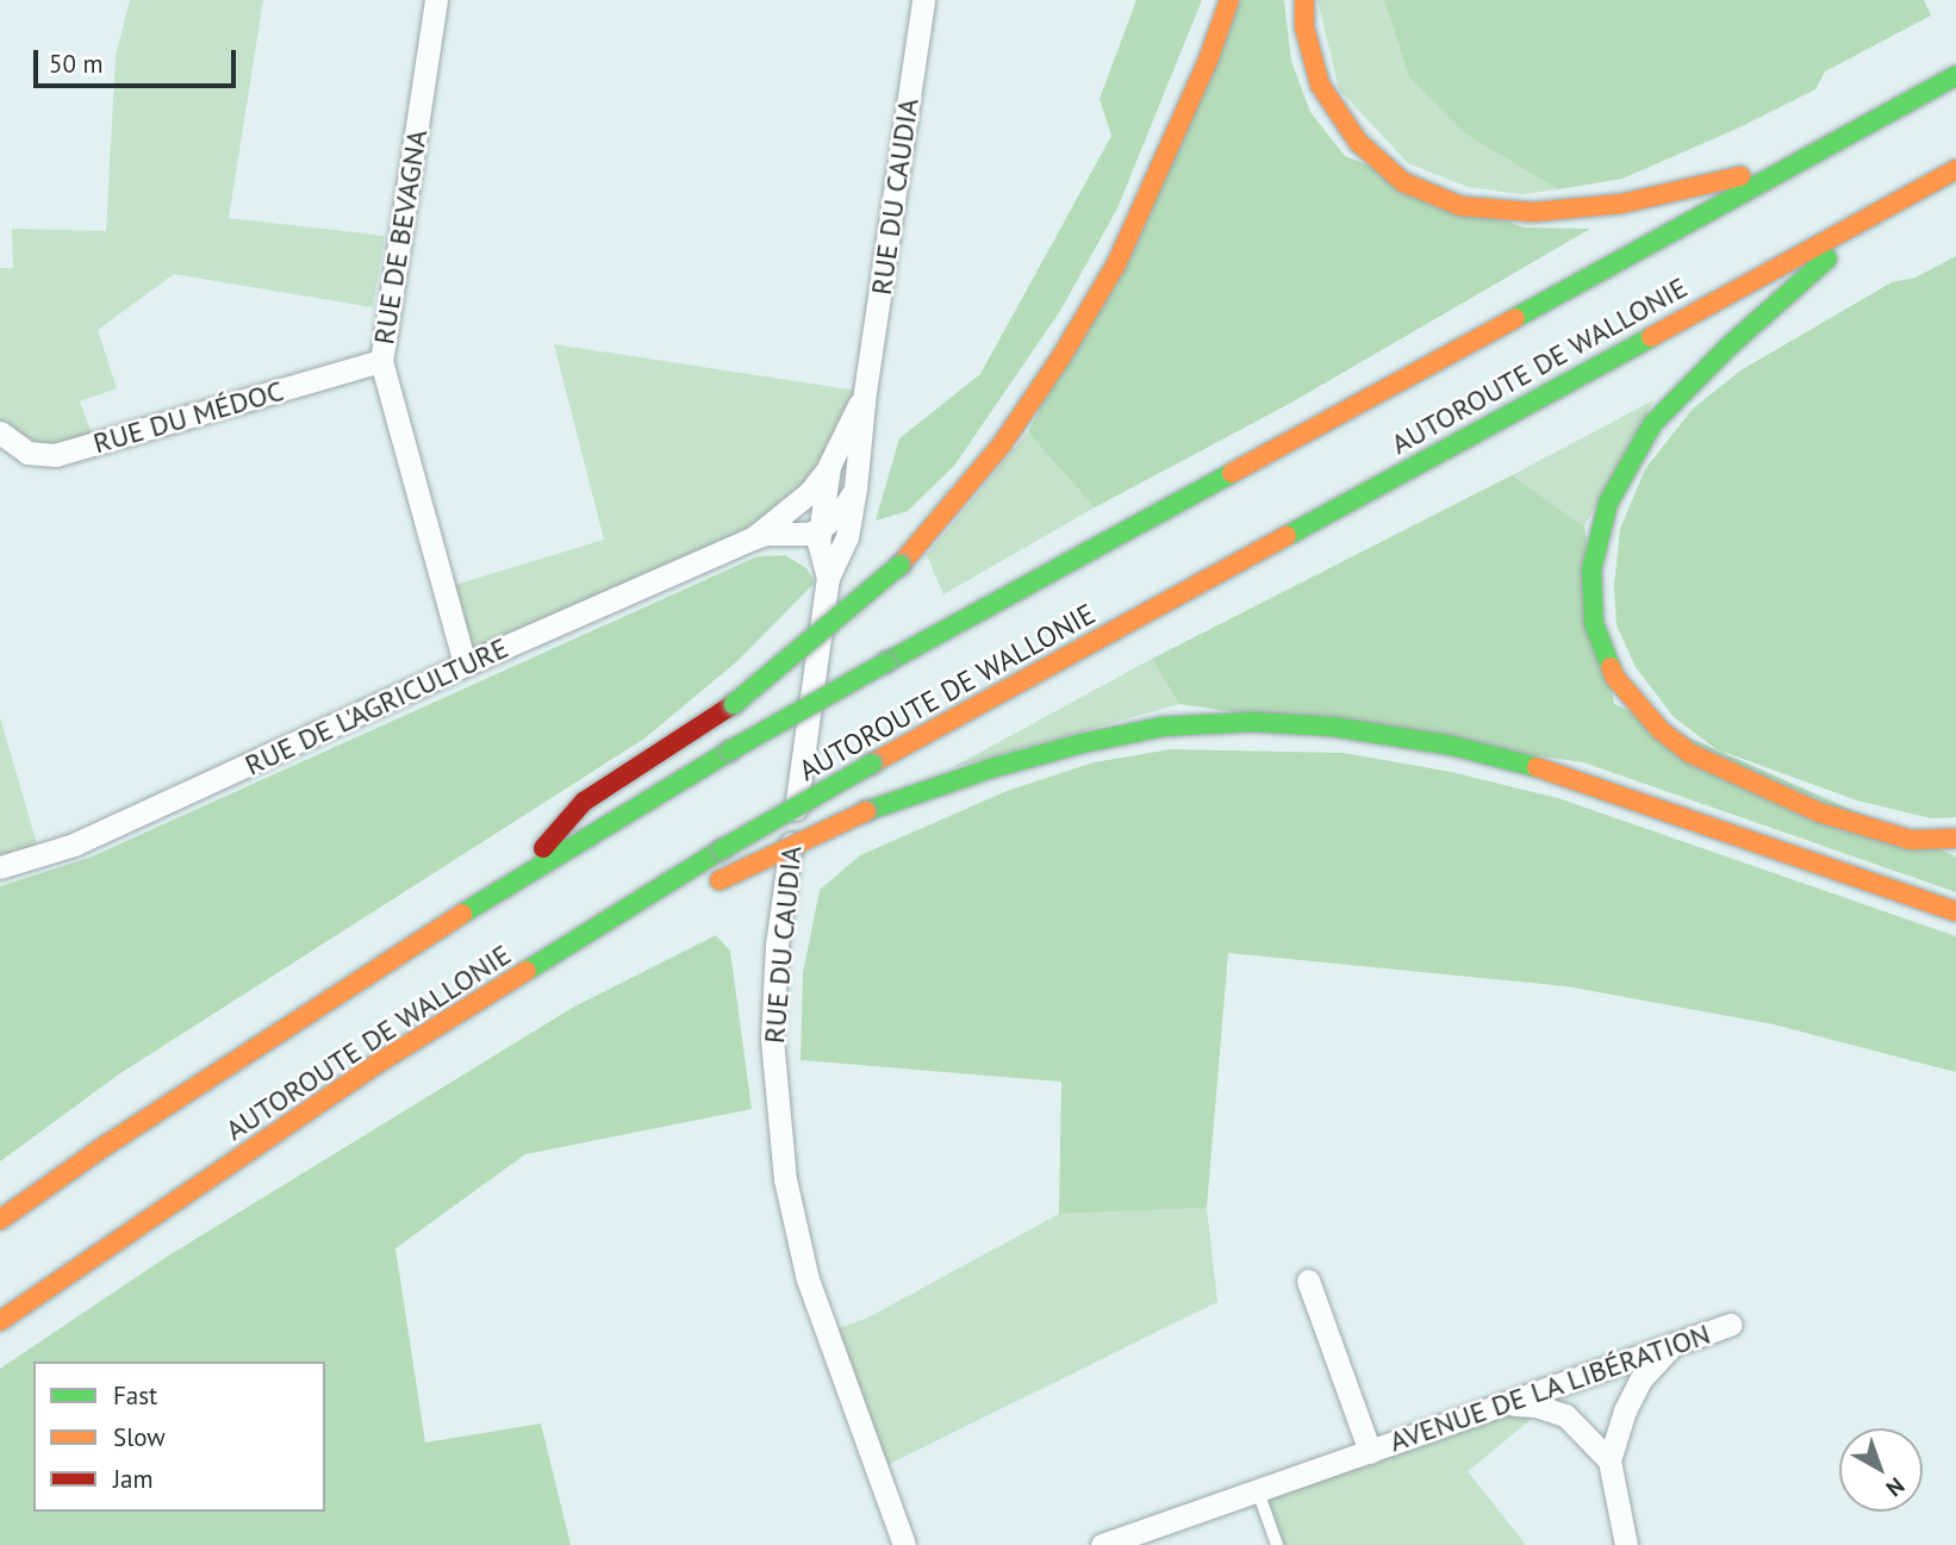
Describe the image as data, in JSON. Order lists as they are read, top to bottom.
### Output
{
  "streets": {
    "highway": ["AUTOROUTE DE WALLONIE"],
    "street": [
      "RUE DU CAUDIA",
      "RUE DE BEVAGNA",
      "RUE DU MÉDOC",
      "RUE DE L'AGRICULTURE",
      "AVENUE DE LA LIBÉRATION"
    ]
  },
  "crossings": [
    ["RUE DU CAUDIA", "RUE DE L'AGRICULTURE"],
    ["RUE DE BEVAGNA", "RUE DU MÉDOC"],
    ["RUE DE BEVAGNA", "RUE DE L'AGRICULTURE"]
  ],
  "legend": ["Fast", "Slow", "Jam"],
  "scale_bar": "50 m",
  "north": "bottom right"
}
